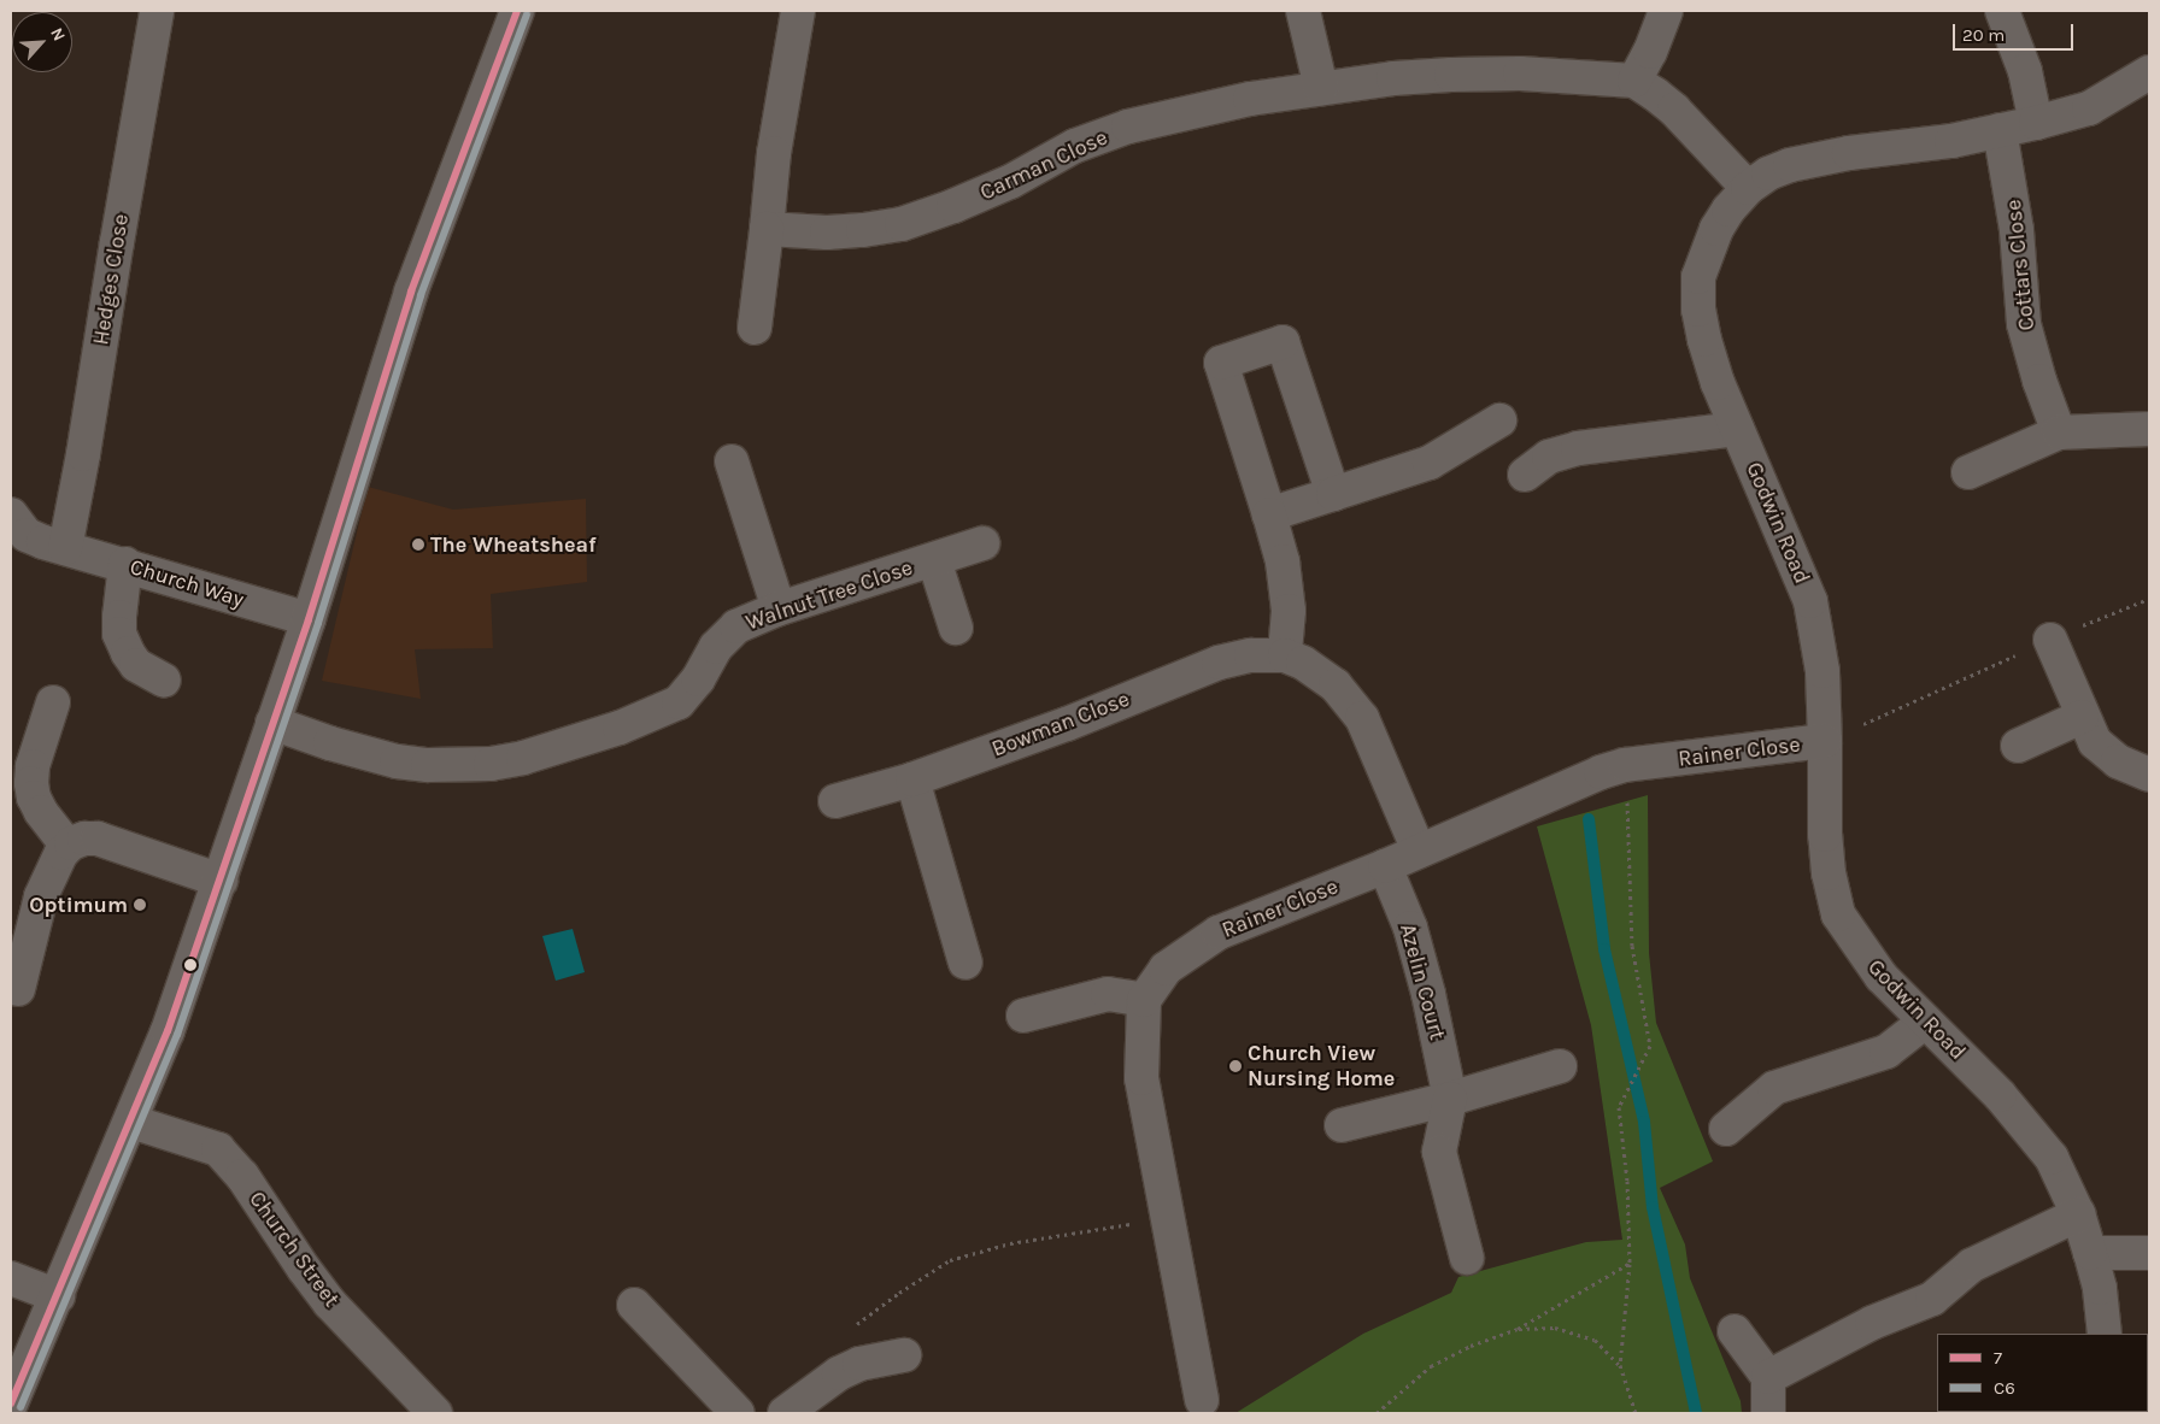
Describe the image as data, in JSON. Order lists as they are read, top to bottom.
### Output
{
  "streets": {
    "street": [
      "Carman Close",
      "Cottars Close",
      "Hedges Close",
      "Godwin Road",
      "Church Way",
      "Walnut Tree Close",
      "Bowman Close",
      "Rainer Close",
      "Azelin Court",
      "Church Street"
    ]
  },
  "crossings": [
    ["Cottars Close", "Godwin Road"],
    ["Hedges Close", "Church Way"],
    ["Godwin Road", "Rainer Close"],
    ["Bowman Close", "Rainer Close"],
    ["Rainer Close", "Azelin Court"]
  ],
  "places": ["The Wheatsheaf", "Optimum", "Church View Nursing Home"],
  "lines": ["transit line 7", "transit line C6"],
  "legend": ["7", "C6"],
  "scale_bar": "20 m",
  "north": "top right"
}
